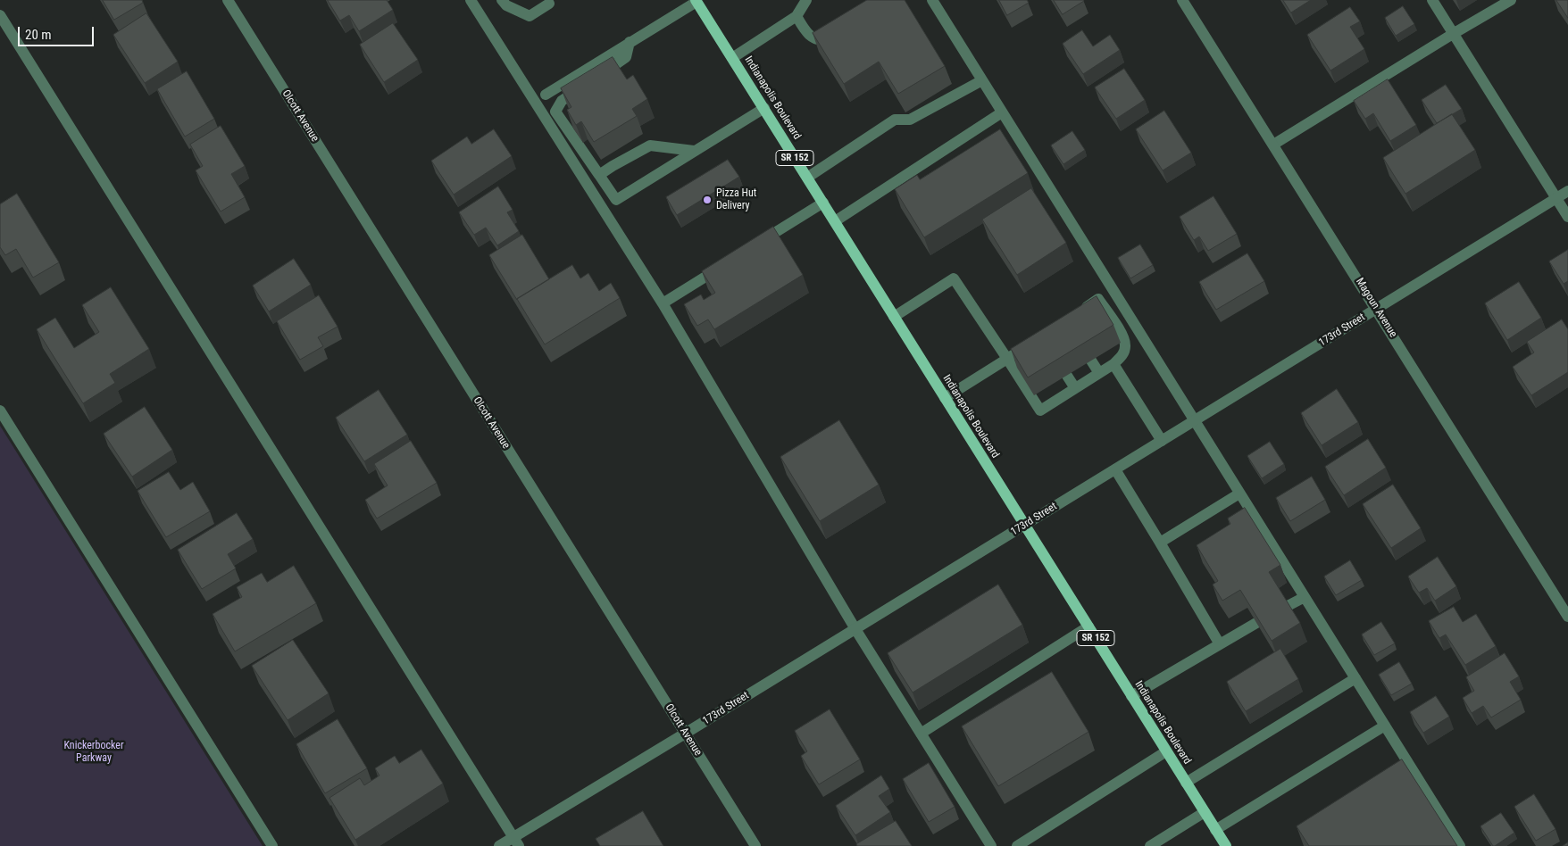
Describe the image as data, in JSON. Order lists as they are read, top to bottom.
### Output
{
  "streets": {
    "main road": ["Indianapolis Boulevard", "SR 152"],
    "street": ["Olcott Avenue", "Magoun Avenue", "173rd Street"]
  },
  "crossings": [
    ["Indianapolis Boulevard", "173rd Street"],
    ["Olcott Avenue", "173rd Street"],
    ["Magoun Avenue", "173rd Street"]
  ],
  "parks": ["Knickerbocker Parkway"],
  "places": ["Pizza Hut Delivery"],
  "scale_bar": "20 m"
}
